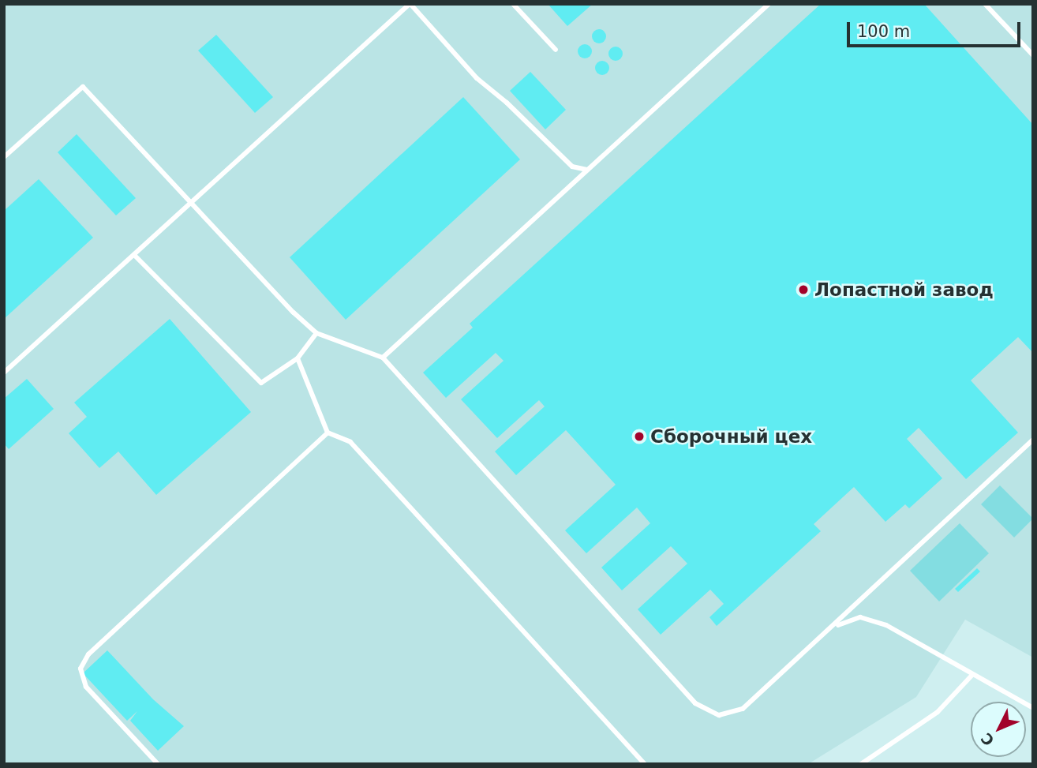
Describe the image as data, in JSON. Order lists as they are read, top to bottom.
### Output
{
  "places": ["Лопастной завод", "Сборочный цех"],
  "scale_bar": "100 m",
  "north": "bottom left"
}
